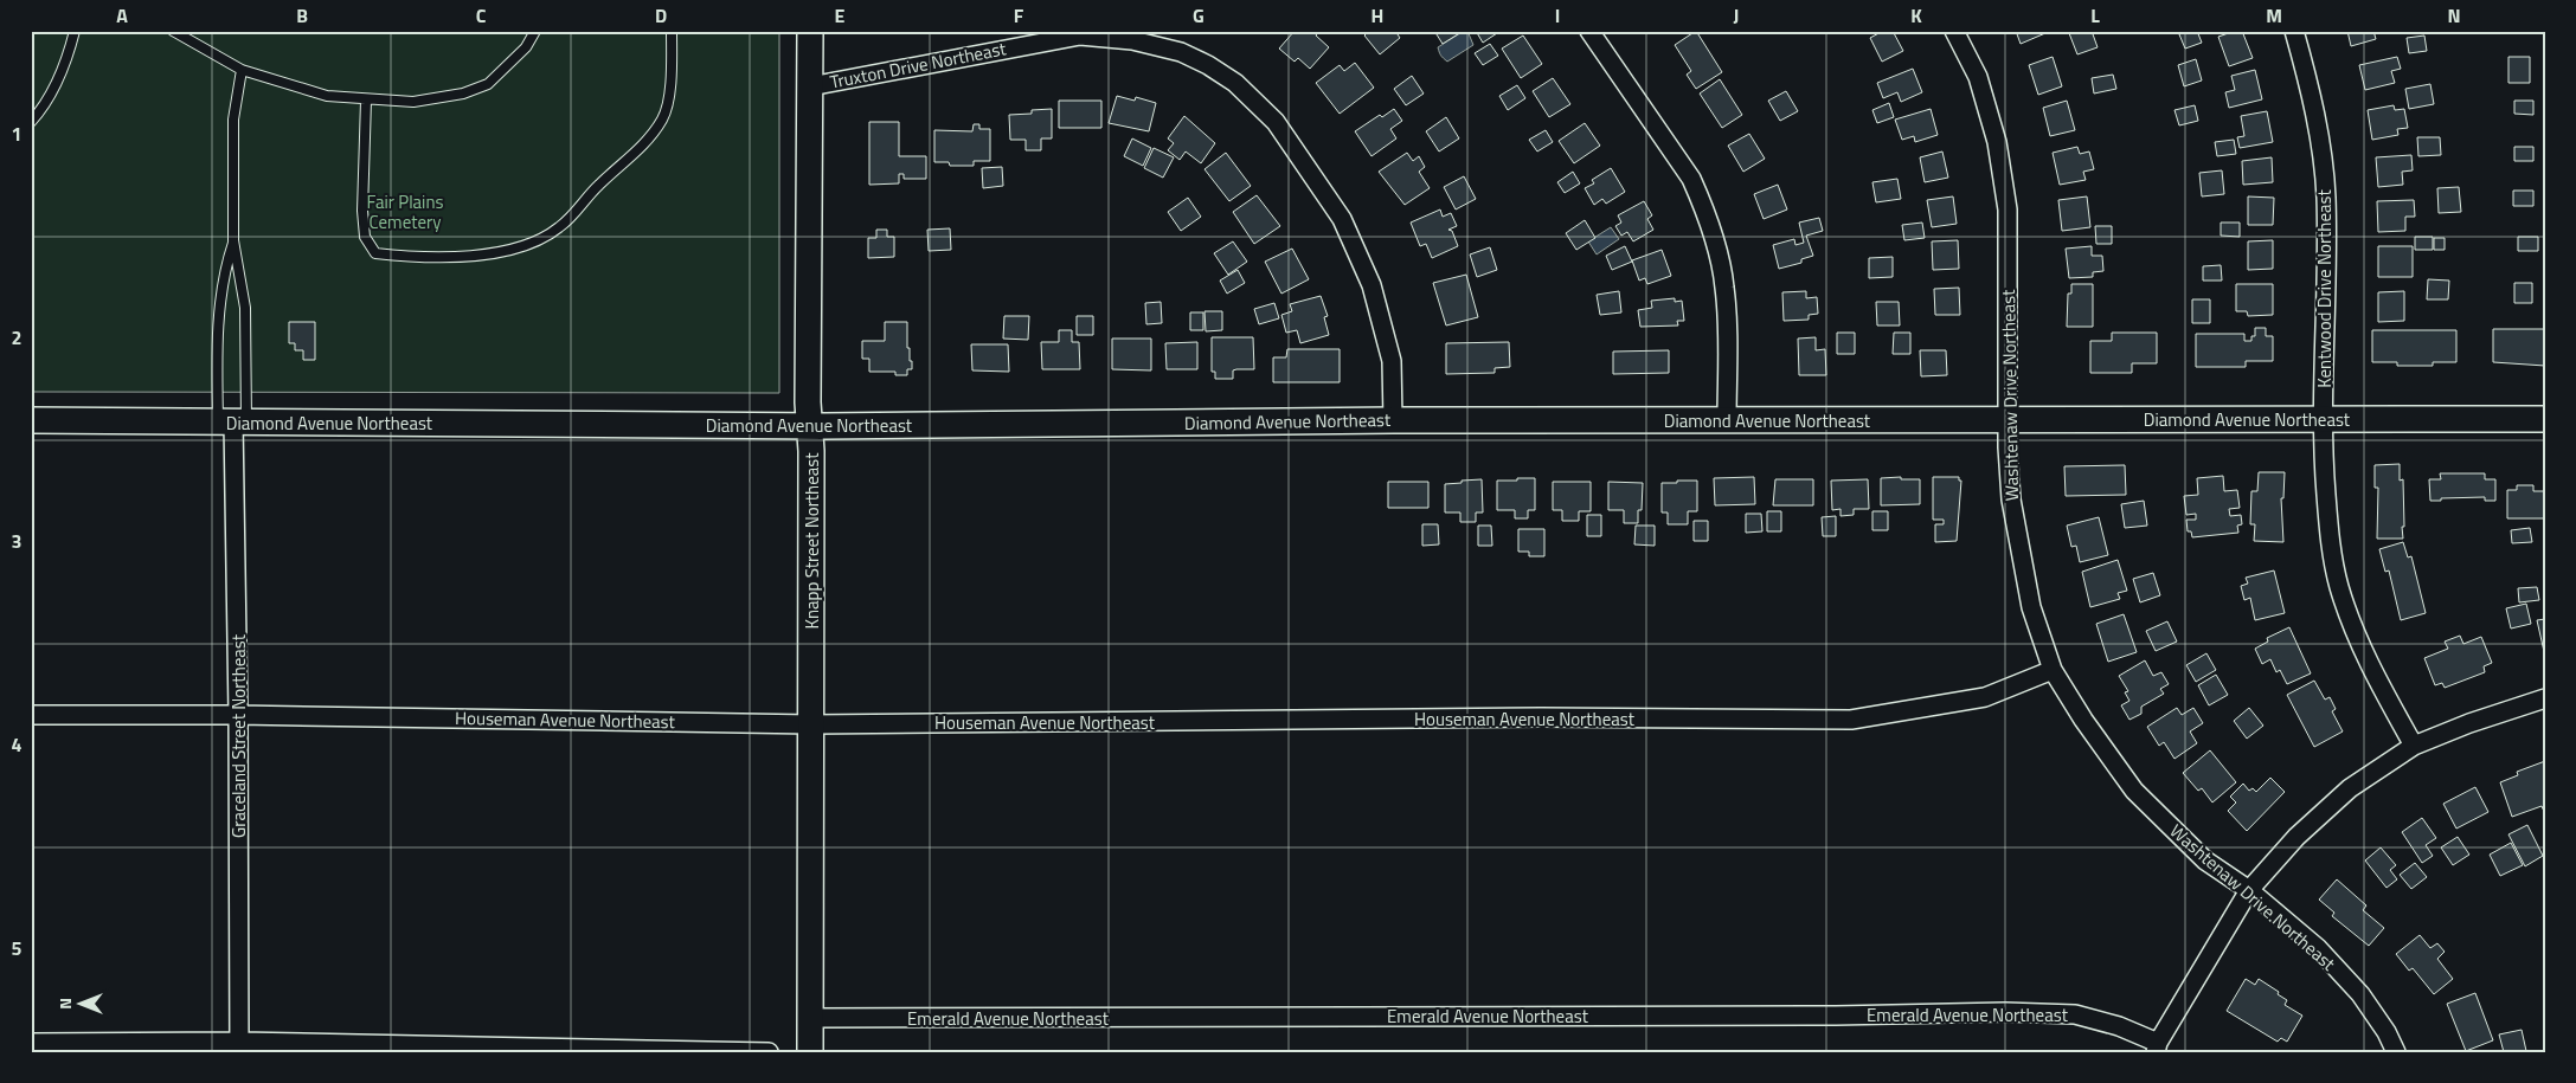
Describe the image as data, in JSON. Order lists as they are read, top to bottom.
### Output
{
  "streets": {
    "street": [
      "Truxton Drive Northeast",
      "Kentwood Drive Northeast",
      "Washtenaw Drive Northeast",
      "Diamond Avenue Northeast",
      "Knapp Street Northeast",
      "Houseman Avenue Northeast",
      "Graceland Street Northeast",
      "Emerald Avenue Northeast"
    ]
  },
  "crossings": [
    ["Truxton Drive Northeast", "Diamond Avenue Northeast"],
    ["Truxton Drive Northeast", "Knapp Street Northeast"],
    ["Kentwood Drive Northeast", "Diamond Avenue Northeast"],
    ["Washtenaw Drive Northeast", "Diamond Avenue Northeast"],
    ["Washtenaw Drive Northeast", "Houseman Avenue Northeast"],
    ["Diamond Avenue Northeast", "Knapp Street Northeast"],
    ["Diamond Avenue Northeast", "Graceland Street Northeast"],
    ["Knapp Street Northeast", "Houseman Avenue Northeast"],
    ["Knapp Street Northeast", "Emerald Avenue Northeast"],
    ["Houseman Avenue Northeast", "Graceland Street Northeast"]
  ],
  "parks": ["Fair Plains Cemetery"],
  "north": "left",
  "grid": {
    "columns": [
      "A",
      "B",
      "C",
      "D",
      "E",
      "F",
      "G",
      "H",
      "I",
      "J",
      "K",
      "L",
      "M",
      "N"
    ],
    "rows": [
      "1",
      "2",
      "3",
      "4",
      "5"
    ]
  }
}
